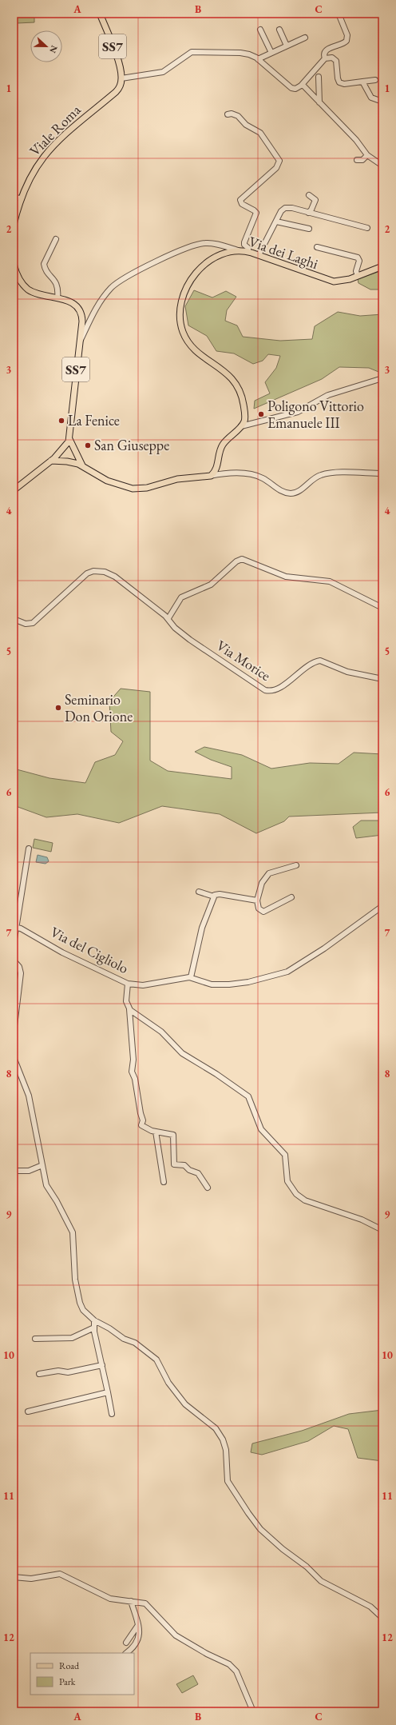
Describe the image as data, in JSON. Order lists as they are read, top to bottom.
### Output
{
  "streets": {
    "main road": ["SS7", "Viale Roma", "Via dei Laghi"],
    "street": ["Via Morice", "Via del Cigliolo"]
  },
  "crossings": [
    ["SS7", "Viale Roma"]
  ],
  "places": [
    "Poligono Vittorio Emanuele III",
    "La Fenice",
    "San Giuseppe",
    "Seminario Don Orione"
  ],
  "legend": ["Road", "Park"],
  "north": "right",
  "grid": {
    "columns": ["A", "B", "C"],
    "rows": [
      "1",
      "2",
      "3",
      "4",
      "5",
      "6",
      "7",
      "8",
      "9",
      "10",
      "11",
      "12"
    ]
  }
}
